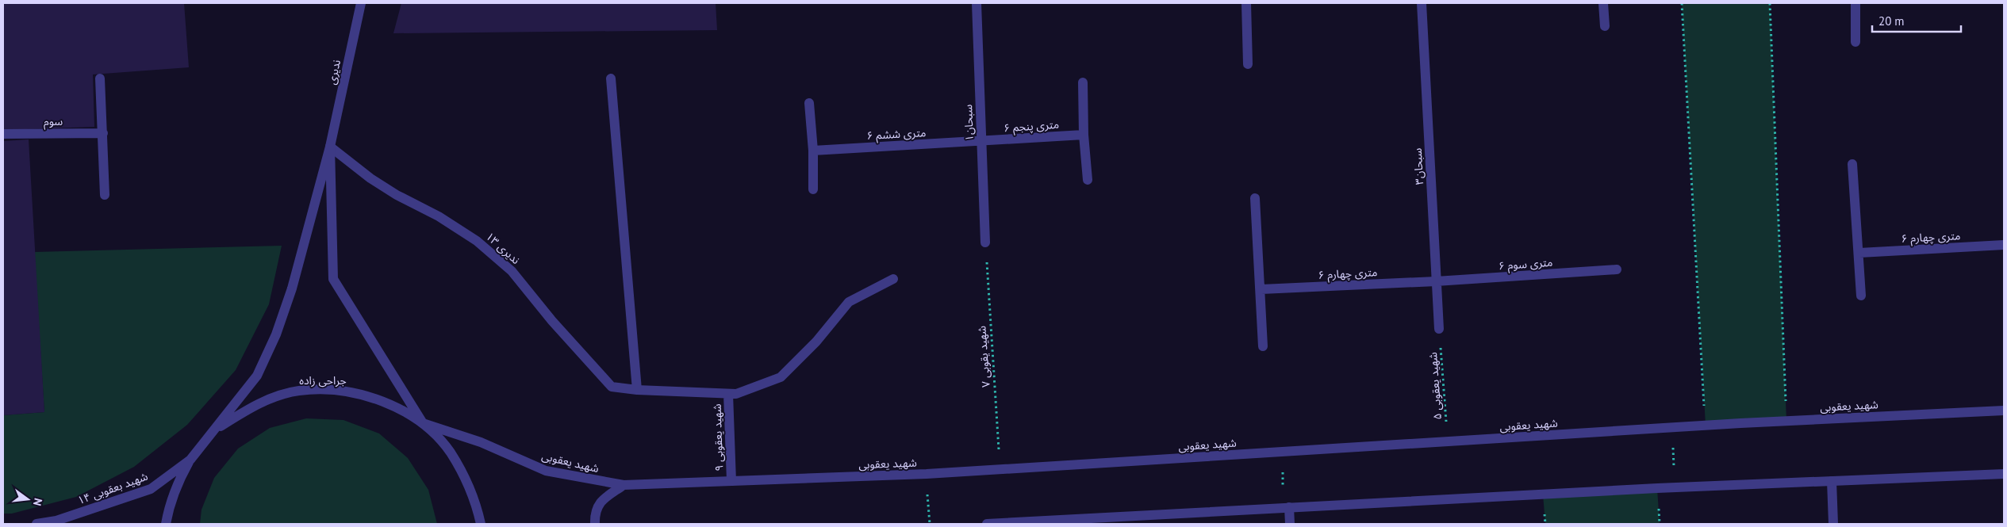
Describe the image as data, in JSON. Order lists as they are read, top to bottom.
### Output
{
  "streets": {
    "street": [
      "ندیری",
      "سوم",
      "سبحان۱",
      "۶ متری پنجم",
      "۶ متری ششم",
      "سبحان۳",
      "۶ متری چهارم",
      "ندیری ۱۳",
      "۶ متری سوم",
      "جراحی زاده",
      "شهید یعقوبی",
      "شهید یعقوبی ۹",
      "شهید بعقوبی ۱۴"
    ],
    "path": ["شهید یقوبی ۷", "شهید یعقوبی ۵"]
  },
  "crossings": [
    ["ندیری", "ندیری ۱۳"],
    ["سبحان۱", "۶ متری پنجم"],
    ["سبحان۱", "۶ متری ششم"],
    ["سبحان۱", "شهید یقوبی ۷"],
    ["۶ متری پنجم", "۶ متری ششم"],
    ["سبحان۳", "۶ متری چهارم"],
    ["سبحان۳", "۶ متری سوم"],
    ["سبحان۳", "شهید یعقوبی ۵"],
    ["۶ متری چهارم", "۶ متری سوم"],
    ["ندیری ۱۳", "شهید یعقوبی ۹"],
    ["شهید یقوبی ۷", "شهید یعقوبی"],
    ["جراحی زاده", "شهید یعقوبی"],
    ["جراحی زاده", "شهید بعقوبی ۱۴"],
    ["شهید یعقوبی ۵", "شهید یعقوبی"],
    ["شهید یعقوبی", "شهید یعقوبی ۹"]
  ],
  "scale_bar": "20 m",
  "north": "right"
}
